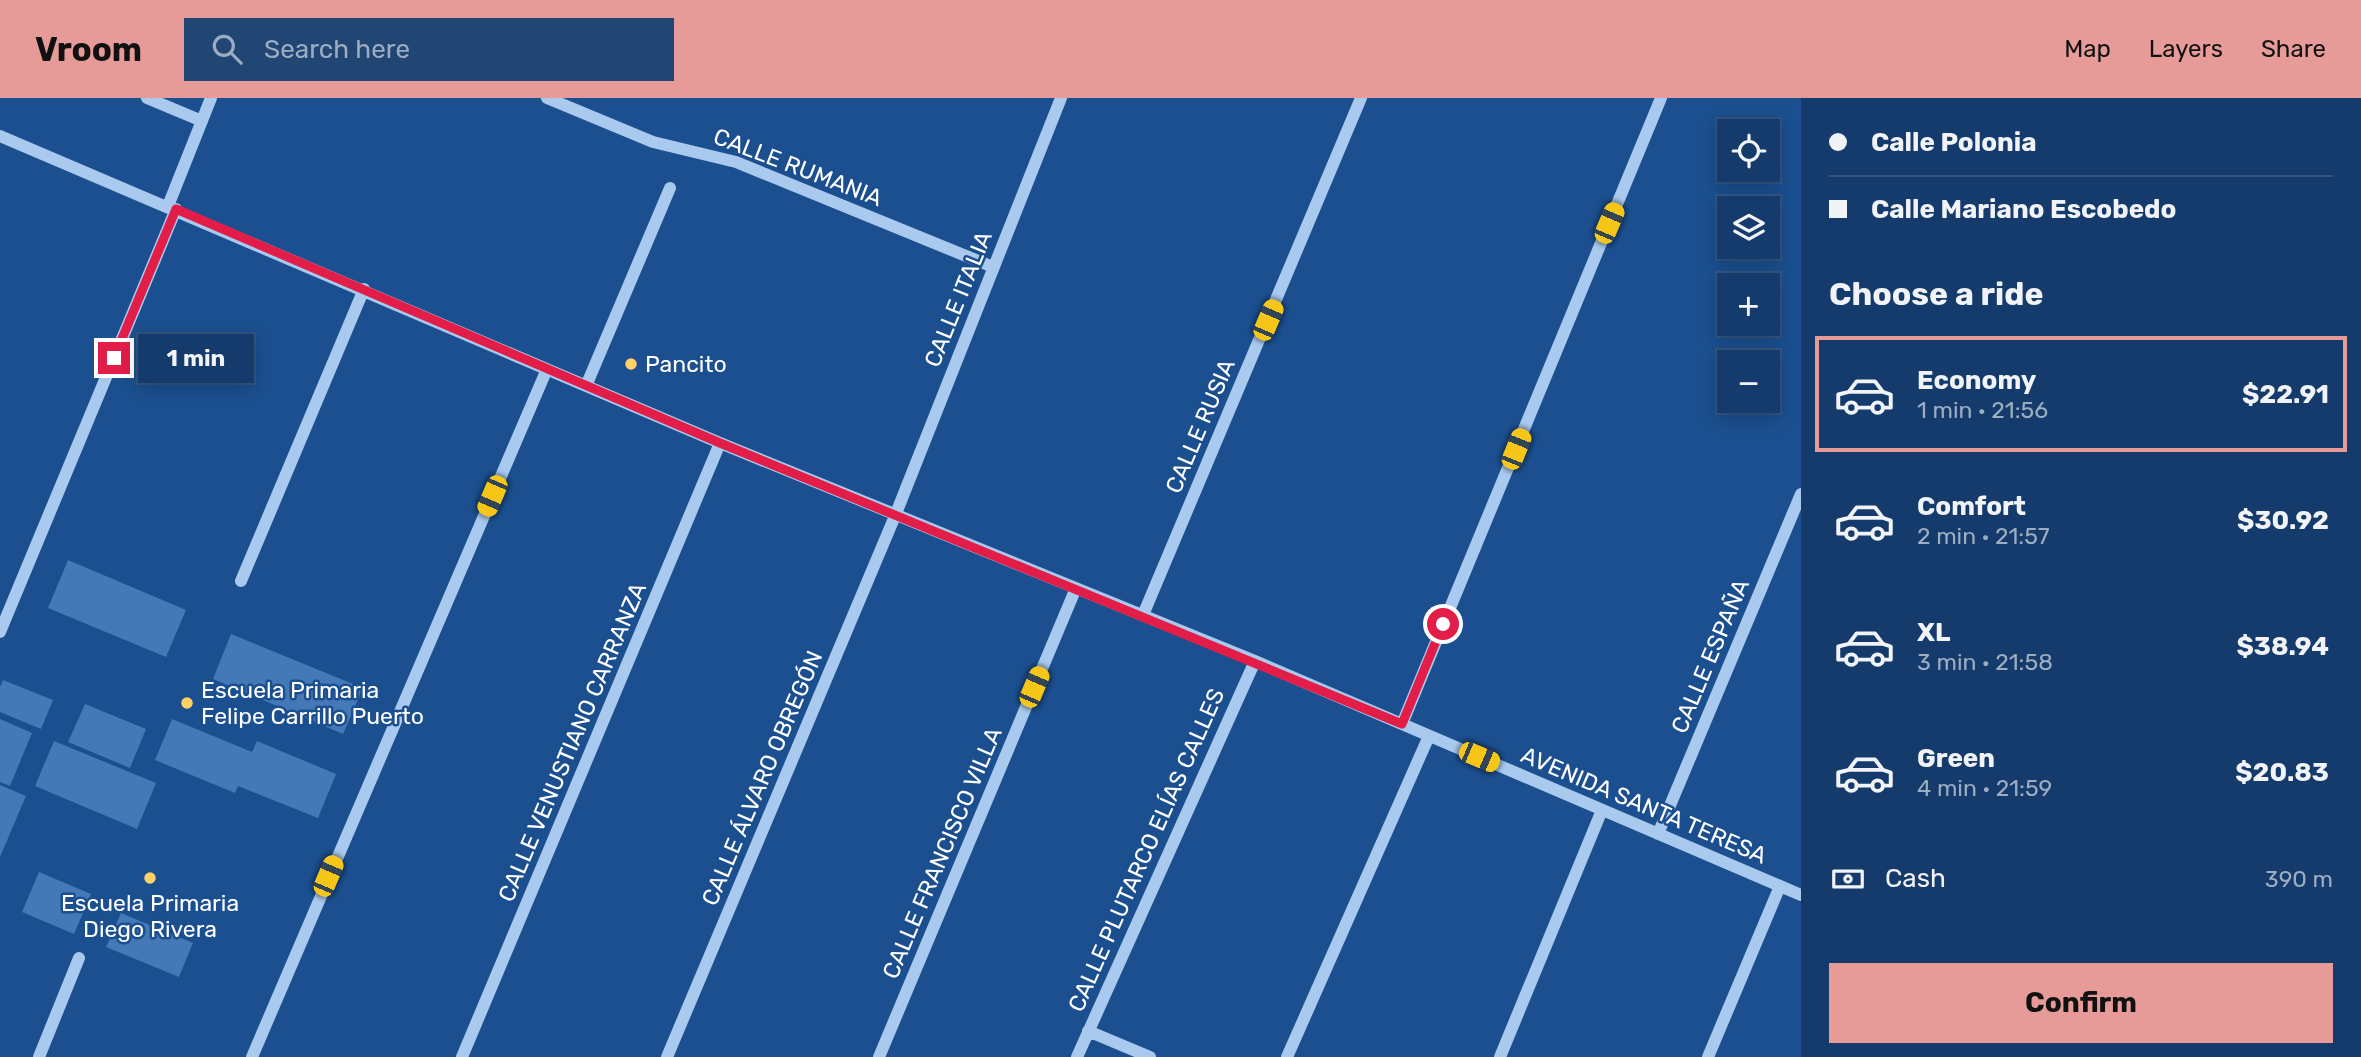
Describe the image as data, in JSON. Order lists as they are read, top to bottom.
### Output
{
  "streets": {
    "street": [
      "CALLE RUMANIA",
      "CALLE ITALIA",
      "CALLE RUSIA",
      "CALLE ESPAÑA",
      "CALLE VENUSTIANO CARRANZA",
      "CALLE ÁLVARO OBREGÓN",
      "AVENIDA SANTA TERESA",
      "CALLE PLUTARCO ELÍAS CALLES",
      "CALLE FRANCISCO VILLA"
    ]
  },
  "crossings": [
    ["CALLE RUMANIA", "CALLE ITALIA"],
    ["CALLE ITALIA", "CALLE ÁLVARO OBREGÓN"],
    ["CALLE ITALIA", "AVENIDA SANTA TERESA"],
    ["CALLE RUSIA", "AVENIDA SANTA TERESA"],
    ["CALLE ESPAÑA", "AVENIDA SANTA TERESA"],
    ["CALLE VENUSTIANO CARRANZA", "AVENIDA SANTA TERESA"],
    ["CALLE ÁLVARO OBREGÓN", "AVENIDA SANTA TERESA"],
    ["AVENIDA SANTA TERESA", "CALLE PLUTARCO ELÍAS CALLES"],
    ["AVENIDA SANTA TERESA", "CALLE FRANCISCO VILLA"]
  ],
  "places": ["Pancito", "Escuela Primaria Felipe Carrillo Puerto", "Escuela Primaria Diego Rivera"],
  "page": {
    "header": "Vroom",
    "search": "Search here",
    "nav": ["Map", "Layers", "Share"],
    "banner": ["Calle Polonia", "Calle Mariano Escobedo"],
    "map_buttons": ["+", "−"],
    "heading": "Choose a ride",
    "bubble": "1 min",
    "list": [
      {
        "name": "Economy",
        "note": "1 min · 21:56",
        "value": "$22.91"
      },
      {
        "name": "Comfort",
        "note": "2 min · 21:57",
        "value": "$30.92"
      },
      {
        "name": "XL",
        "note": "3 min · 21:58",
        "value": "$38.94"
      },
      {
        "name": "Green",
        "note": "4 min · 21:59",
        "value": "$20.83"
      }
    ],
    "pay": ["Cash", "390 m"],
    "buttons": "Confirm"
  }
}
